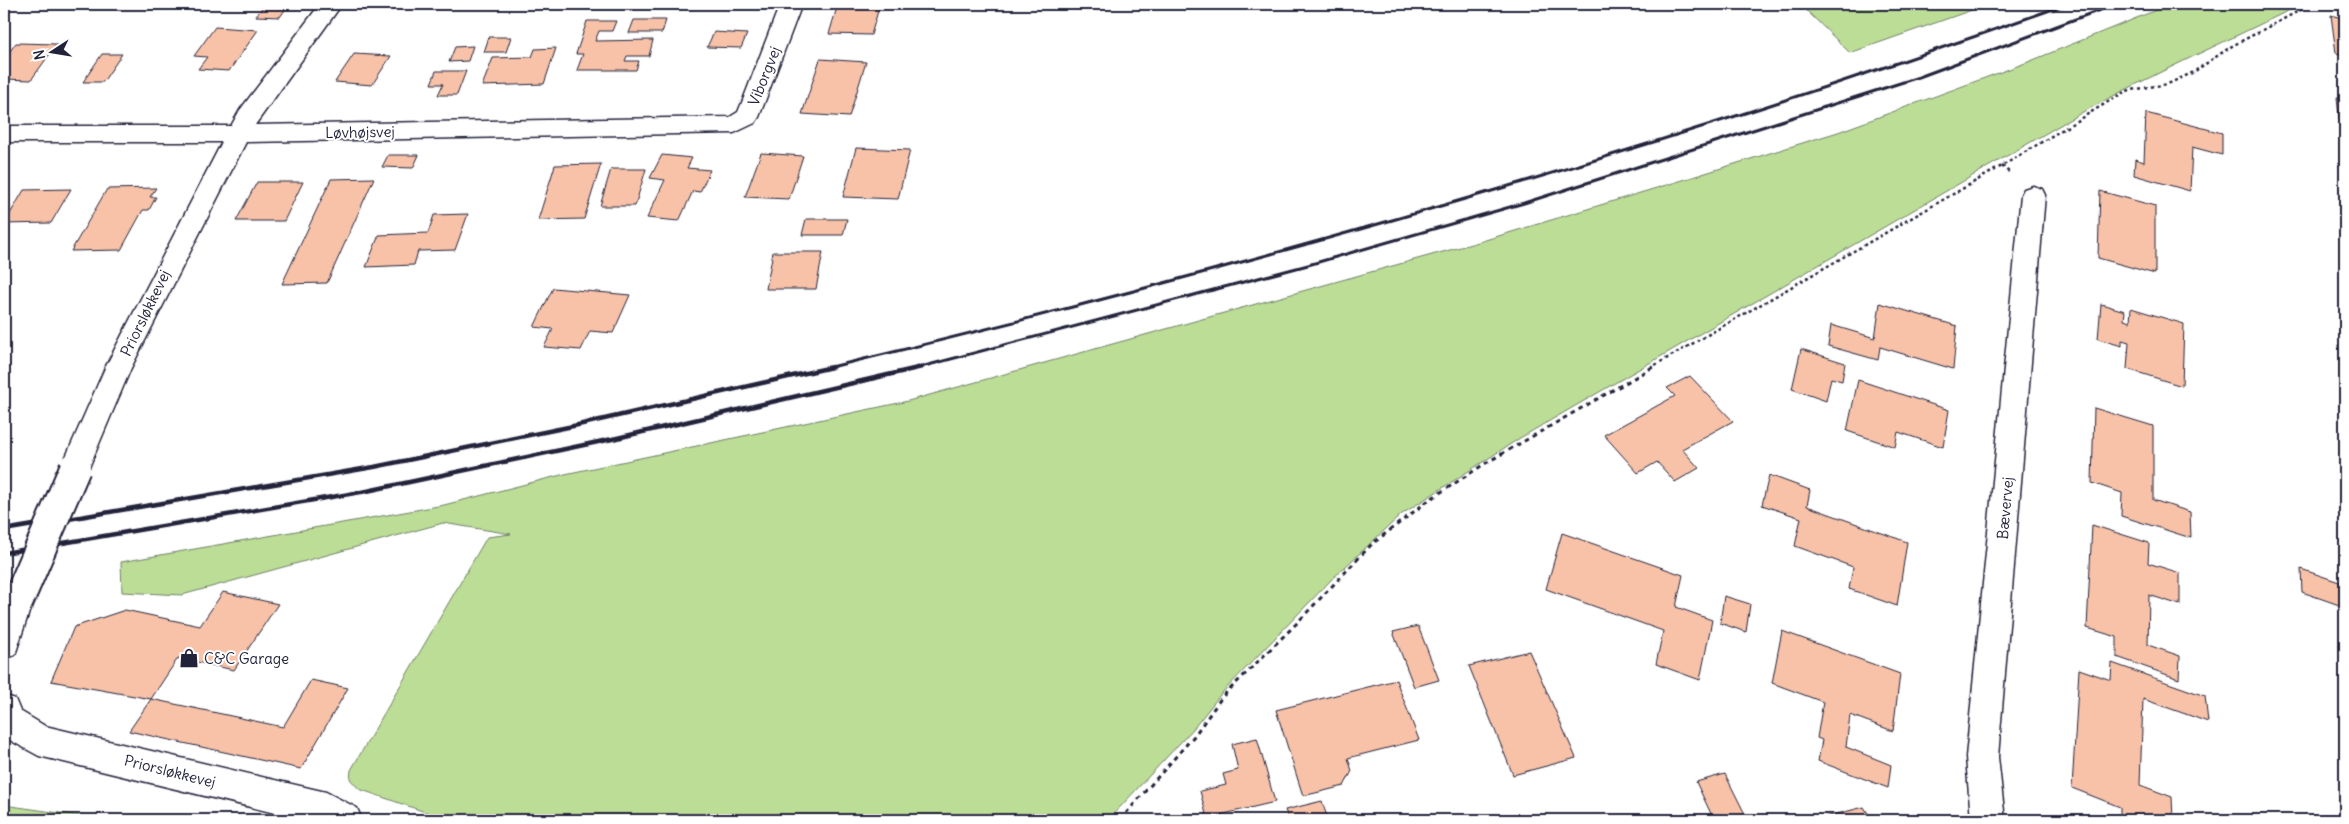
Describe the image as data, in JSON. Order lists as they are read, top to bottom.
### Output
{
  "streets": {
    "street": [
      "Viborgvej",
      "Løvhøjsvej",
      "Priorsløkkevej",
      "Bævervej"
    ]
  },
  "crossings": [
    ["Viborgvej", "Løvhøjsvej"],
    ["Løvhøjsvej", "Priorsløkkevej"]
  ],
  "places": {
    "shop": ["C&C Garage"]
  },
  "north": "left"
}
